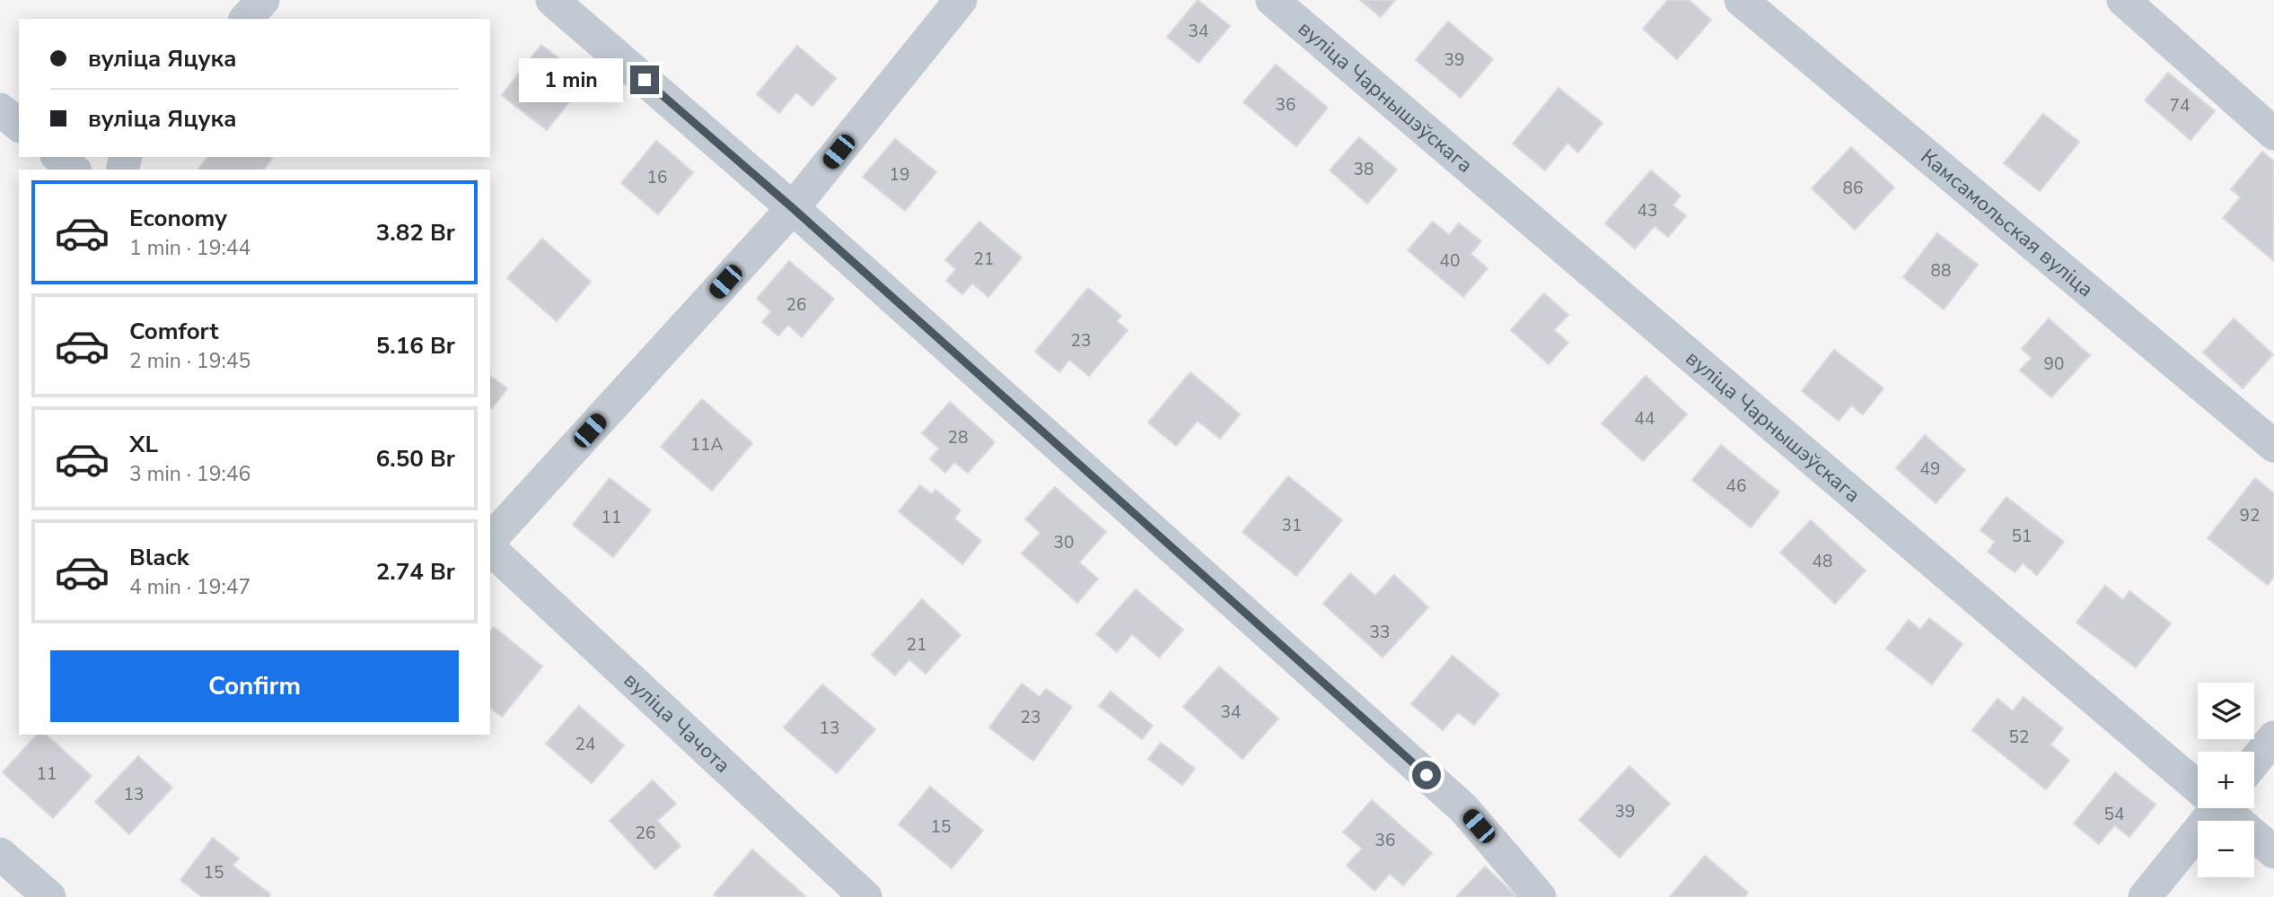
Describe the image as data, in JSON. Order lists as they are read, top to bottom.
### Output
{
  "streets": {
    "street": ["вуліца Чарнышэўскага", "Камсамольская вуліца", "вуліца Чачота"]
  },
  "house_numbers": [
    "34",
    "39",
    "36",
    "74",
    "38",
    "19",
    "16",
    "86",
    "43",
    "21",
    "40",
    "88",
    "26",
    "23",
    "90",
    "44",
    "28",
    "11А",
    "49",
    "46",
    "92",
    "11",
    "31",
    "51",
    "30",
    "48",
    "33",
    "21",
    "34",
    "23",
    "13",
    "52",
    "24",
    "11",
    "13",
    "39",
    "54",
    "15",
    "26",
    "36",
    "15"
  ],
  "page": {
    "banner": ["вуліца Яцука", "вуліца Яцука"],
    "bubble": "1 min",
    "list": [
      {
        "name": "Economy",
        "note": "1 min · 19:44",
        "value": "3.82 Br"
      },
      {
        "name": "Comfort",
        "note": "2 min · 19:45",
        "value": "5.16 Br"
      },
      {
        "name": "XL",
        "note": "3 min · 19:46",
        "value": "6.50 Br"
      },
      {
        "name": "Black",
        "note": "4 min · 19:47",
        "value": "2.74 Br"
      }
    ],
    "buttons": "Confirm",
    "map_buttons": ["+", "−"]
  }
}
